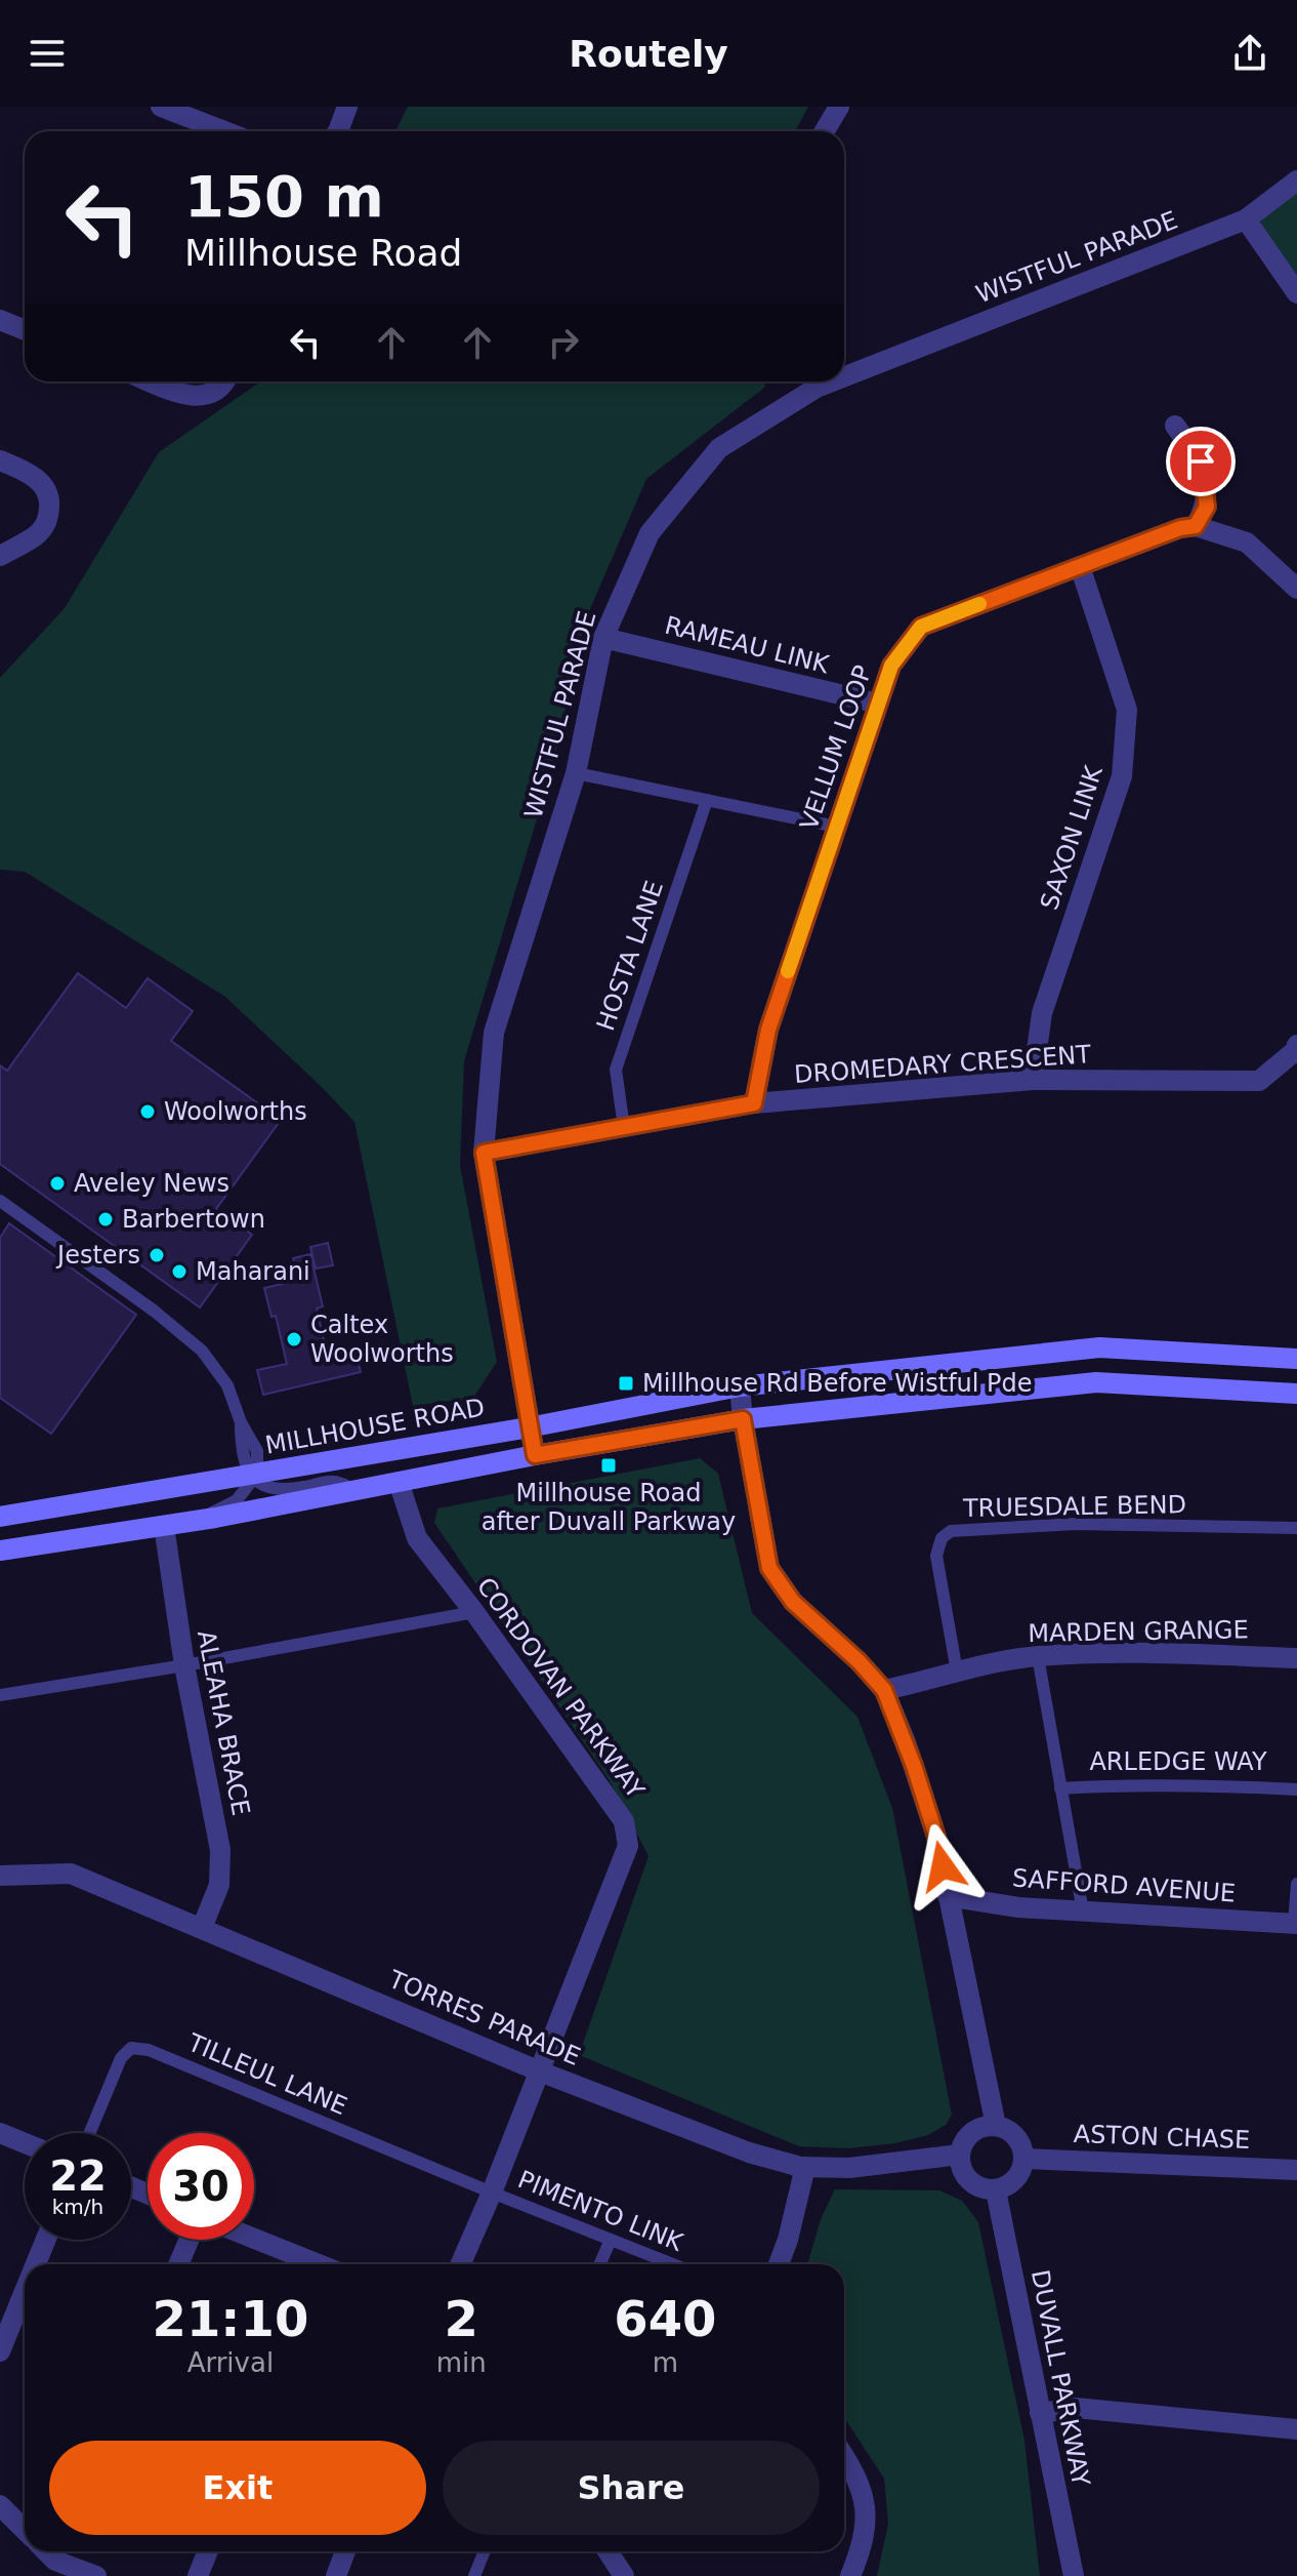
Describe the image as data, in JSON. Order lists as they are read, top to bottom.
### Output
{
  "streets": {
    "main road": ["MILLHOUSE ROAD"],
    "street": [
      "WISTFUL PARADE",
      "RAMEAU LINK",
      "VELLUM LOOP",
      "SAXON LINK",
      "DROMEDARY CRESCENT",
      "MARDEN GRANGE",
      "CORDOVAN PARKWAY",
      "ALEAHA BRACE",
      "SAFFORD AVENUE",
      "TORRES PARADE",
      "ASTON CHASE",
      "DUVALL PARKWAY"
    ],
    "lane": [
      "HOSTA LANE",
      "TRUESDALE BEND",
      "ARLEDGE WAY",
      "TILLEUL LANE",
      "PIMENTO LINK"
    ]
  },
  "crossings": [
    ["WISTFUL PARADE", "RAMEAU LINK"],
    ["WISTFUL PARADE", "DROMEDARY CRESCENT"],
    ["WISTFUL PARADE", "MILLHOUSE ROAD"],
    ["RAMEAU LINK", "VELLUM LOOP"],
    ["VELLUM LOOP", "SAXON LINK"],
    ["VELLUM LOOP", "DROMEDARY CRESCENT"],
    ["SAXON LINK", "DROMEDARY CRESCENT"],
    ["HOSTA LANE", "DROMEDARY CRESCENT"],
    ["TRUESDALE BEND", "MARDEN GRANGE"],
    ["CORDOVAN PARKWAY", "TORRES PARADE"],
    ["CORDOVAN PARKWAY", "TILLEUL LANE"],
    ["CORDOVAN PARKWAY", "PIMENTO LINK"],
    ["ALEAHA BRACE", "TORRES PARADE"],
    ["TORRES PARADE", "ASTON CHASE"],
    ["TORRES PARADE", "DUVALL PARKWAY"],
    ["TILLEUL LANE", "PIMENTO LINK"],
    ["ASTON CHASE", "DUVALL PARKWAY"]
  ],
  "places": {
    "other": [
      "Woolworths",
      "Aveley News",
      "Barbertown",
      "Jesters",
      "Maharani",
      "Caltex Woolworths"
    ],
    "transit": ["Millhouse Rd Before Wistful Pde", "Millhouse Road after Duvall Parkway"]
  },
  "page": {
    "header": "Routely",
    "turn": ["150 m", "Millhouse Road"],
    "speed": "22 km/h",
    "limit": "30",
    "eta": [
      "21:10",
      "Arrival",
      "2",
      "min",
      "640",
      "m"
    ],
    "buttons": ["Exit", "Share"]
  }
}
